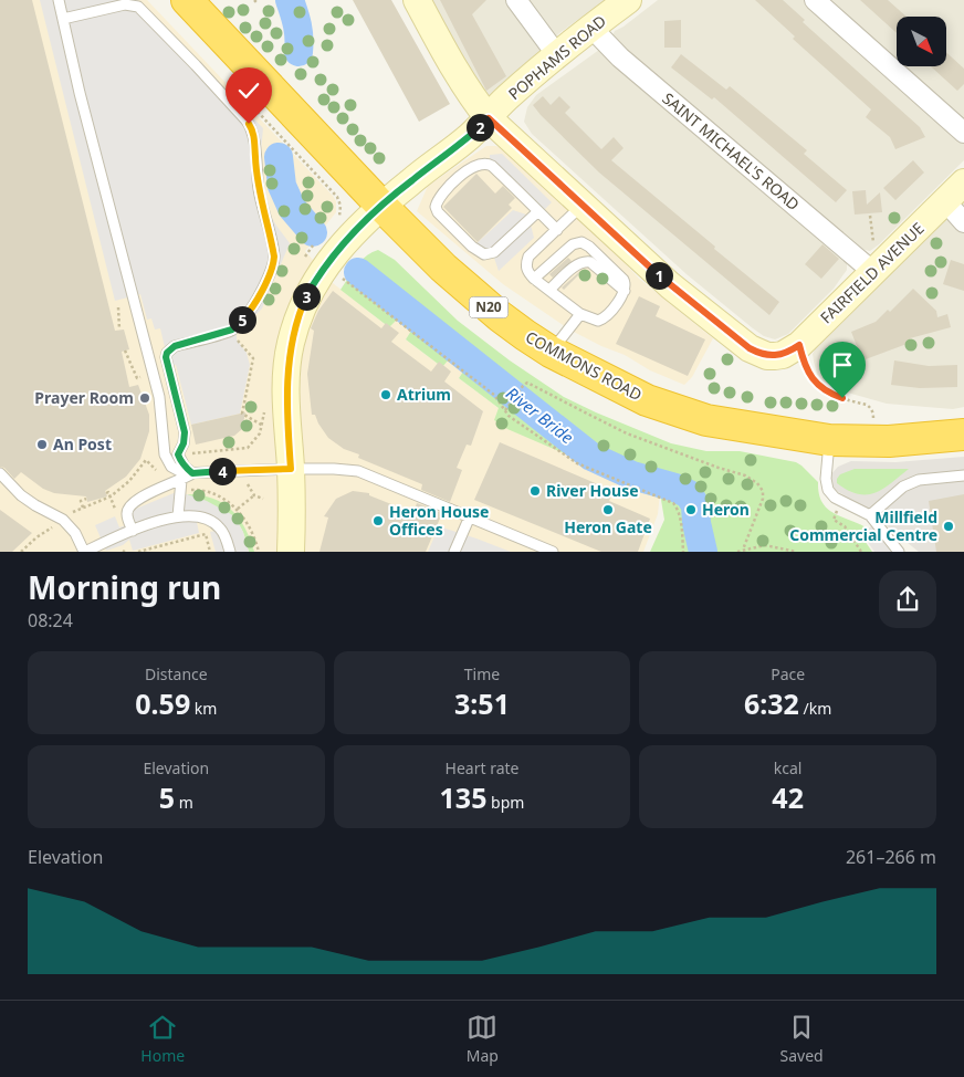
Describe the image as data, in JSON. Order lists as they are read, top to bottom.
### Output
{
  "streets": {
    "highway": ["N20", "COMMONS ROAD"],
    "street": ["POPHAMS ROAD", "SAINT MICHAEL'S ROAD", "FAIRFIELD AVENUE"]
  },
  "crossings": [
    ["POPHAMS ROAD", "SAINT MICHAEL'S ROAD"],
    ["POPHAMS ROAD", "COMMONS ROAD"],
    ["SAINT MICHAEL'S ROAD", "FAIRFIELD AVENUE"]
  ],
  "water": ["River Bride"],
  "places": [
    "Atrium",
    "Prayer Room",
    "An Post",
    "River House",
    "Heron Gate",
    "Heron",
    "Heron House Offices",
    "Millfield Commercial Centre"
  ],
  "north": "bottom right",
  "page": {
    "pins": [
      "2",
      "1",
      "3",
      "5",
      "4"
    ],
    "heading": ["Morning run", "08:24"],
    "stats": [
      ["Distance", "0.59 km"],
      ["Time", "3:51"],
      ["Pace", "6:32 /km"],
      ["Elevation", "5 m"],
      ["Heart rate", "135 bpm"],
      ["kcal", "42"]
    ],
    "chart": ["Elevation", "261–266 m"],
    "tabs": ["Home", "Map", "Saved"]
  }
}
